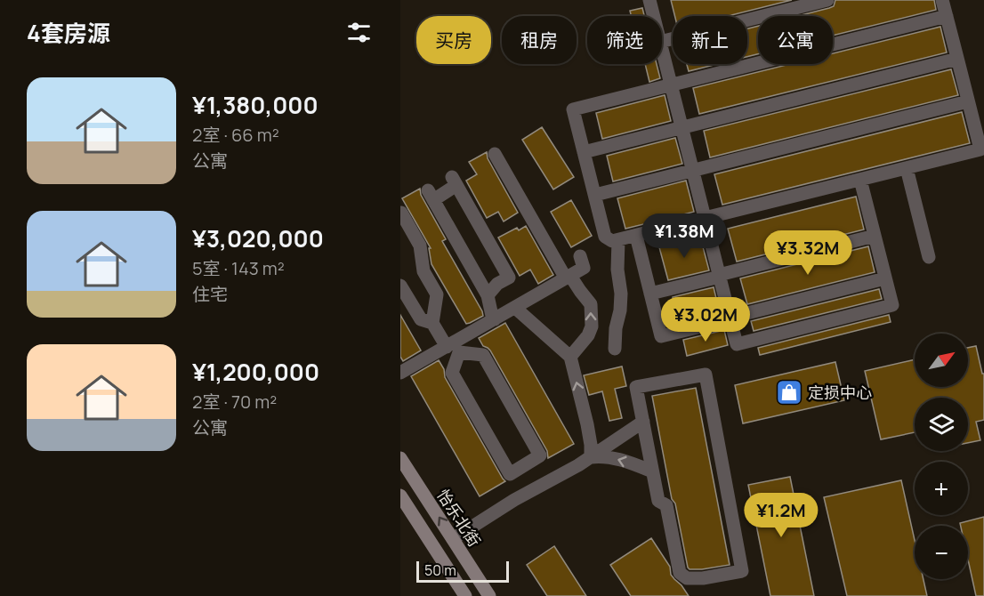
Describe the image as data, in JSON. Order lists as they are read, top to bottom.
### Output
{
  "streets": {
    "main road": ["怡乐北街"]
  },
  "places": {
    "shop": ["定损中心"]
  },
  "scale_bar": "50 m",
  "north": "top right",
  "page": {
    "heading": "4套房源",
    "chip": [
      "买房",
      "租房",
      "筛选",
      "新上",
      "公寓"
    ],
    "list": [
      {
        "name": "¥1,380,000",
        "note": "2室 · 66 m² · 公寓"
      },
      {
        "name": "¥3,020,000",
        "note": "5室 · 143 m² · 住宅"
      },
      {
        "name": "¥1,200,000",
        "note": "2室 · 70 m² · 公寓"
      }
    ],
    "price": [
      "¥1.38M",
      "¥3.32M",
      "¥3.02M",
      "¥1.2M"
    ],
    "map_buttons": ["+", "−"],
    "scale": "50 m"
  }
}
